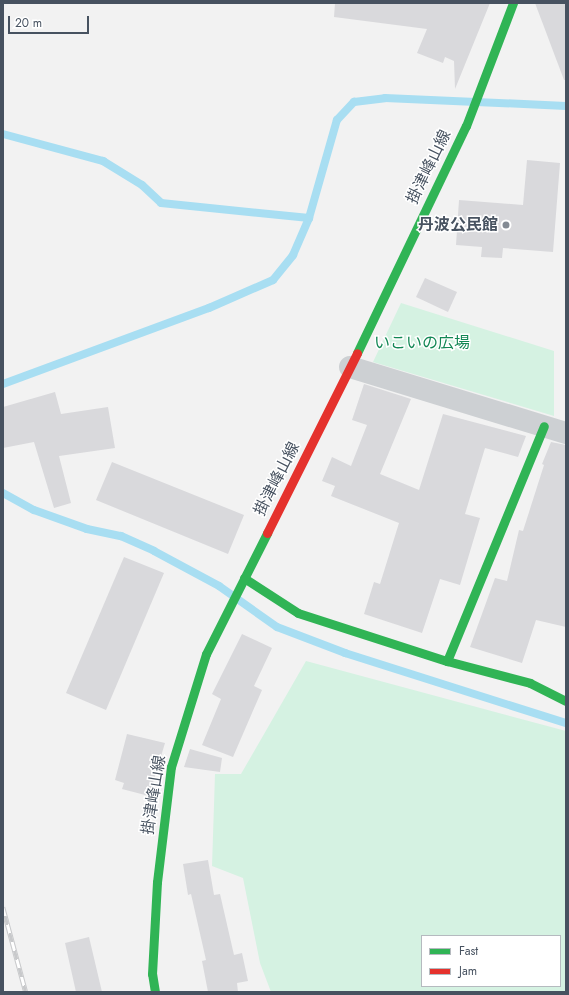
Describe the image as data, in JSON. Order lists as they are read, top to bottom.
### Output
{
  "streets": {
    "main road": ["掛津峰山線"]
  },
  "parks": ["いこいの広場"],
  "places": ["丹波公民館"],
  "legend": ["Fast", "Jam"],
  "scale_bar": "20 m"
}
